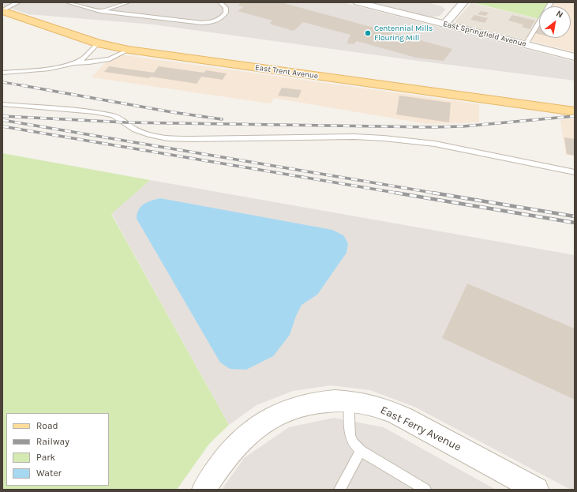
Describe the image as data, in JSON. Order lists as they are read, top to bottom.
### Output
{
  "streets": {
    "main road": ["East Trent Avenue"],
    "street": ["East Springfield Avenue", "East Ferry Avenue"]
  },
  "places": ["Centennial Mills Flouring Mill"],
  "legend": [
    "Road",
    "Railway",
    "Park",
    "Water"
  ],
  "north": "top right"
}
